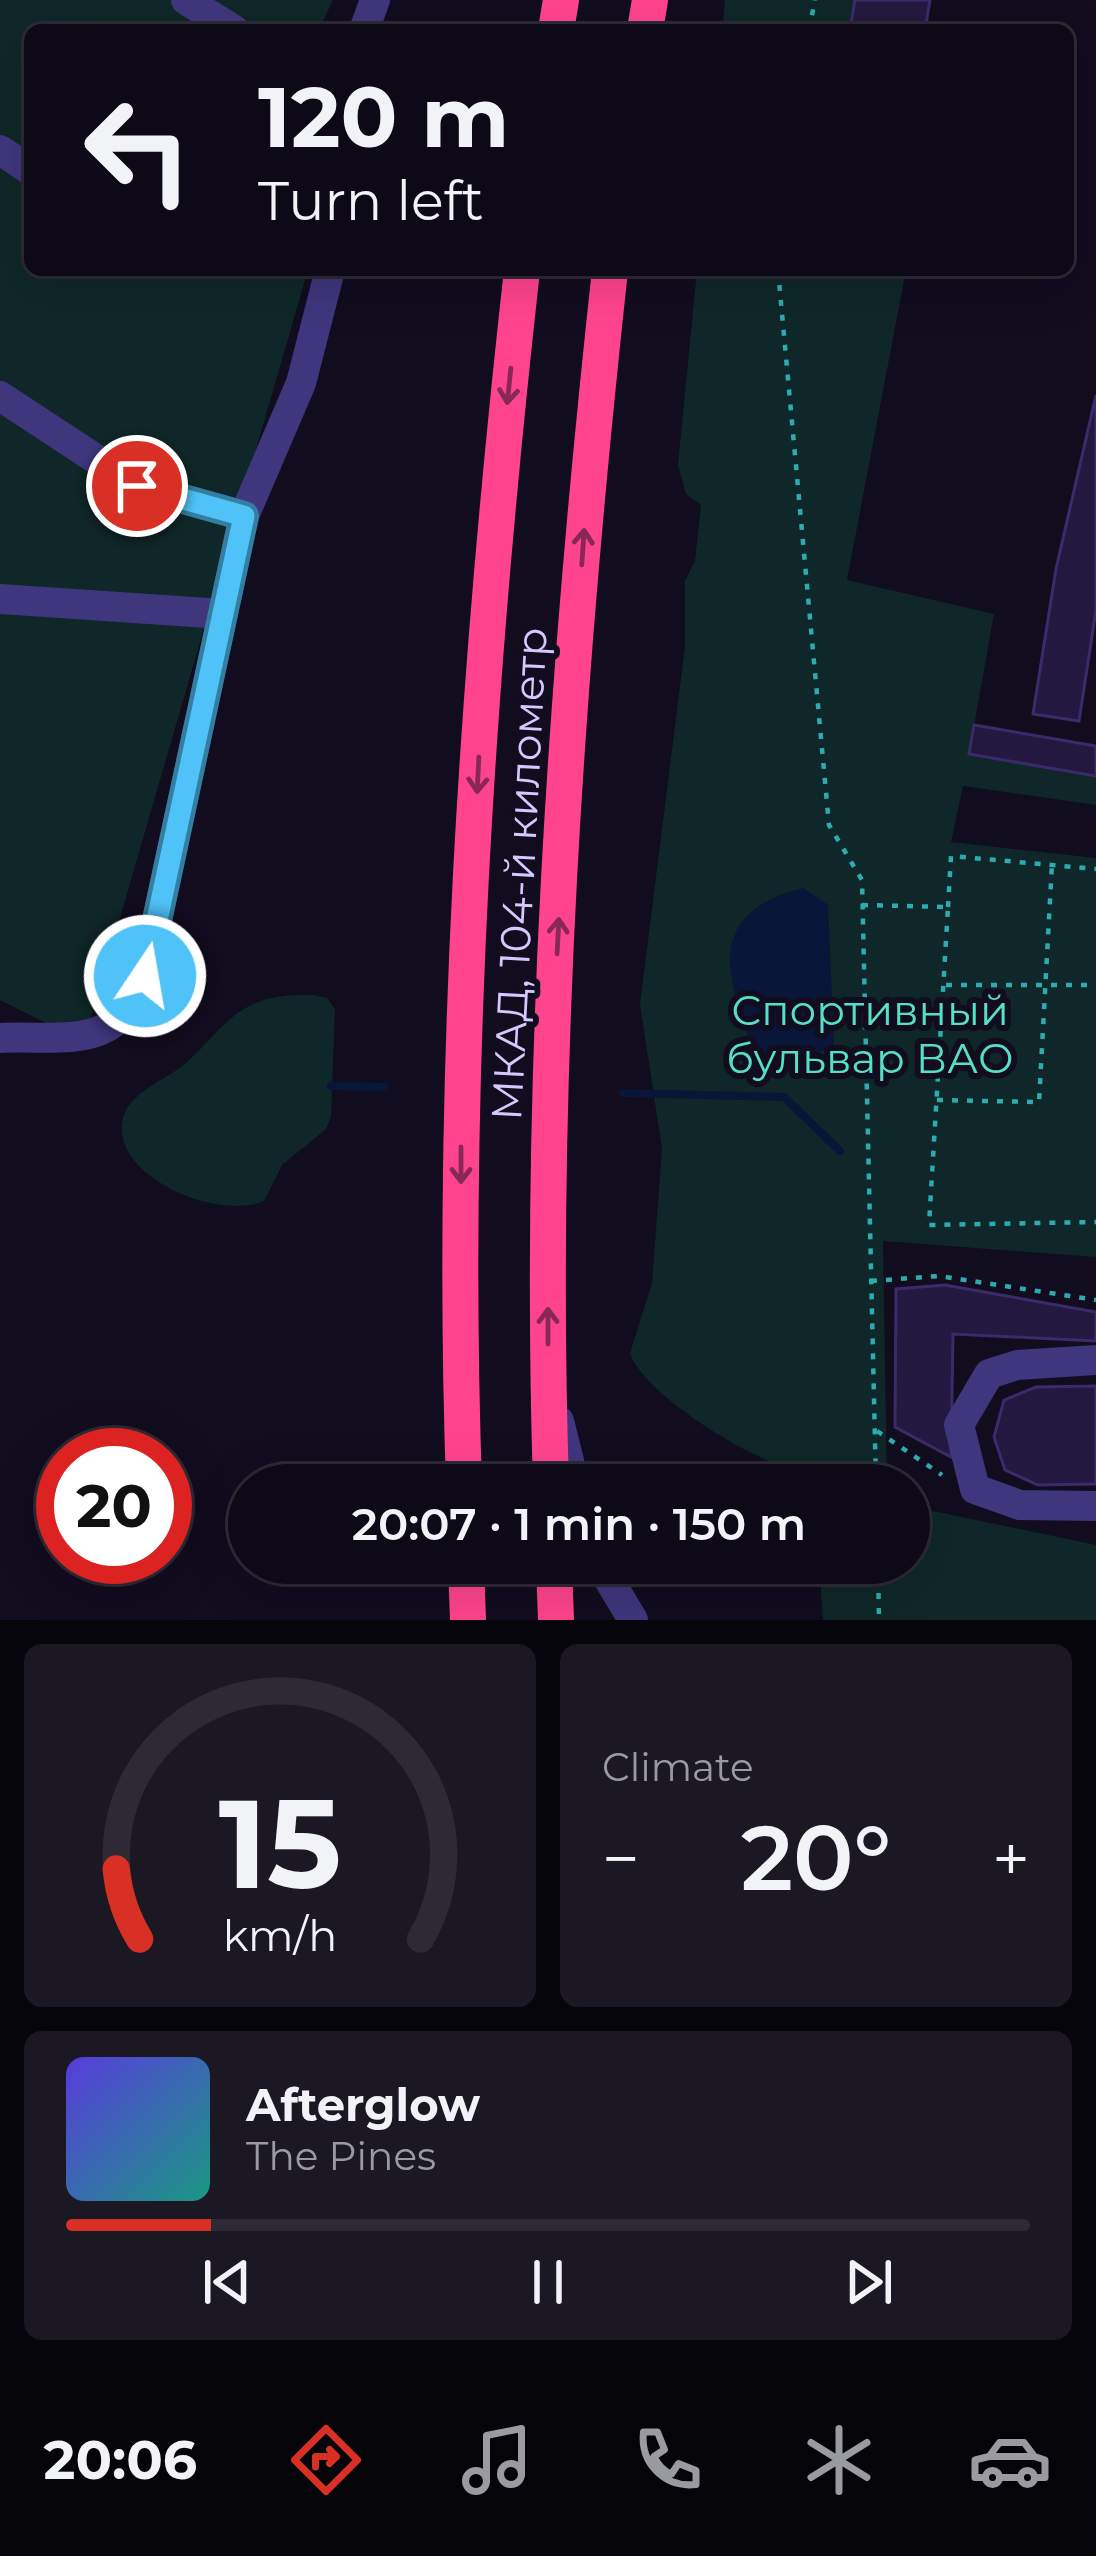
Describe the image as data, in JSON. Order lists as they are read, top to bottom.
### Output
{
  "streets": {
    "highway": ["МКАД, 104-й километр"]
  },
  "parks": ["Спортивный бульвар ВАО"],
  "page": {
    "turn": ["120 m", "Turn left"],
    "limit": "20",
    "trip": "20:07 · 1 min · 150 m",
    "tile": "Climate",
    "heat": ["−", "20°", "+"],
    "song": ["Afterglow", "The Pines"],
    "tabs": "20:06",
    "gauge": ["15", "km/h"]
  }
}
